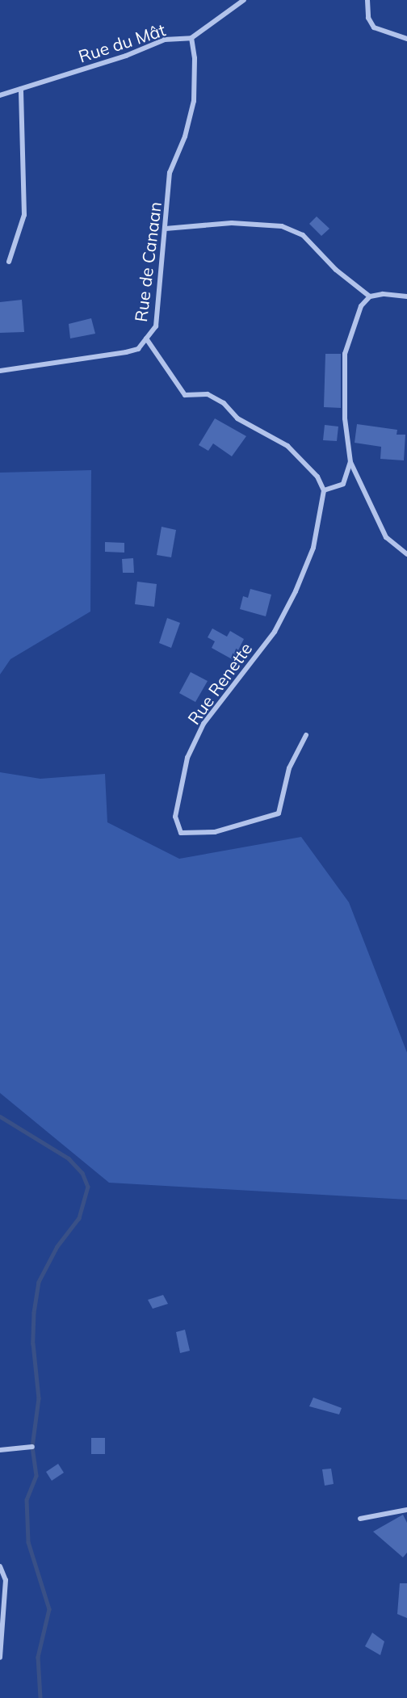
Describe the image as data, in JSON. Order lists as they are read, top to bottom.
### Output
{
  "streets": {
    "street": ["Rue du Mât", "Rue de Canaan", "Rue Renette"]
  },
  "crossings": [
    ["Rue du Mât", "Rue de Canaan"]
  ]
}
